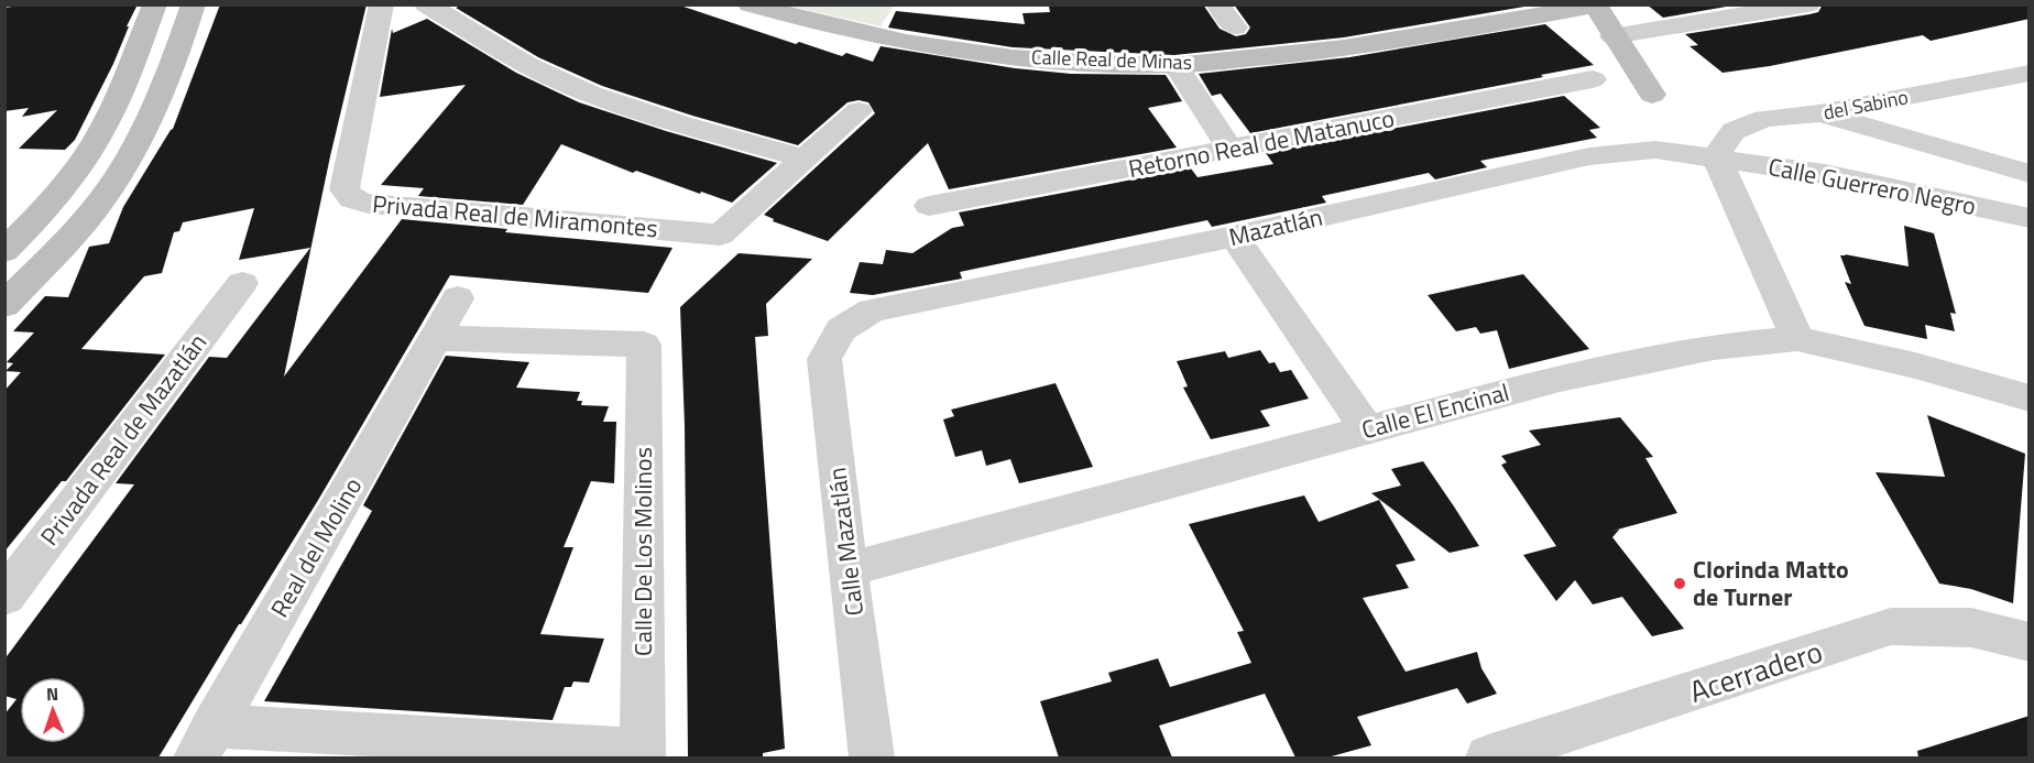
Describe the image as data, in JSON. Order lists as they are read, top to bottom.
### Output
{
  "streets": {
    "street": [
      "Calle Real de Minas",
      "del Sabino",
      "Retorno Real de Matanuco",
      "Calle Guerrero Negro",
      "Privada Real de Miramontes",
      "Mazatlán",
      "Calle El Encinal",
      "Privada Real de Mazatlán",
      "Calle Mazatlán",
      "Real del Molino",
      "Calle De Los Molinos",
      "Acerradero"
    ]
  },
  "crossings": [
    ["del Sabino", "Calle Guerrero Negro"],
    ["del Sabino", "Mazatlán"],
    ["Calle Guerrero Negro", "Mazatlán"],
    ["Mazatlán", "Calle Mazatlán"],
    ["Calle El Encinal", "Calle Mazatlán"],
    ["Real del Molino", "Calle De Los Molinos"]
  ],
  "places": ["Clorinda Matto de Turner"],
  "north": "top"
}
